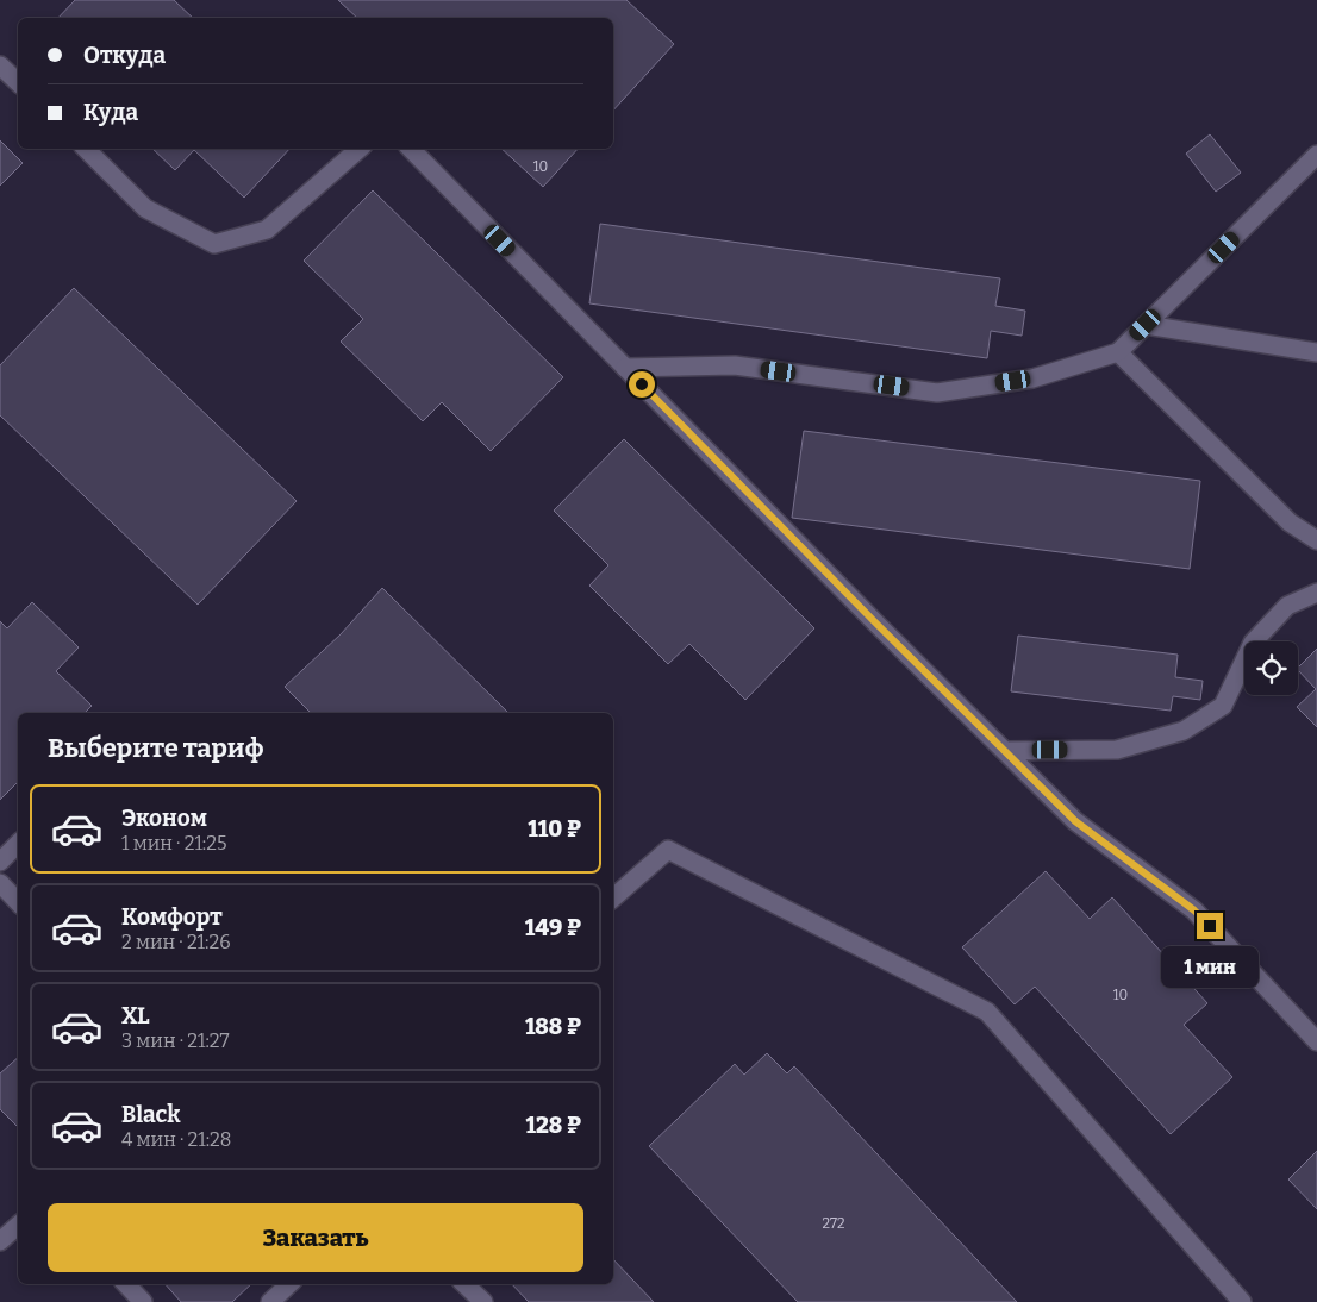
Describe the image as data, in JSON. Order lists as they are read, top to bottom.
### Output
{
  "house_numbers": ["10", "10", "272"],
  "page": {
    "banner": ["Откуда", "Куда"],
    "heading": "Выберите тариф",
    "list": [
      {
        "name": "Эконом",
        "note": "1 мин · 21:25",
        "value": "110 ₽"
      },
      {
        "name": "Комфорт",
        "note": "2 мин · 21:26",
        "value": "149 ₽"
      },
      {
        "name": "XL",
        "note": "3 мин · 21:27",
        "value": "188 ₽"
      },
      {
        "name": "Black",
        "note": "4 мин · 21:28",
        "value": "128 ₽"
      }
    ],
    "bubble": "1 мин",
    "buttons": "Заказать"
  }
}
